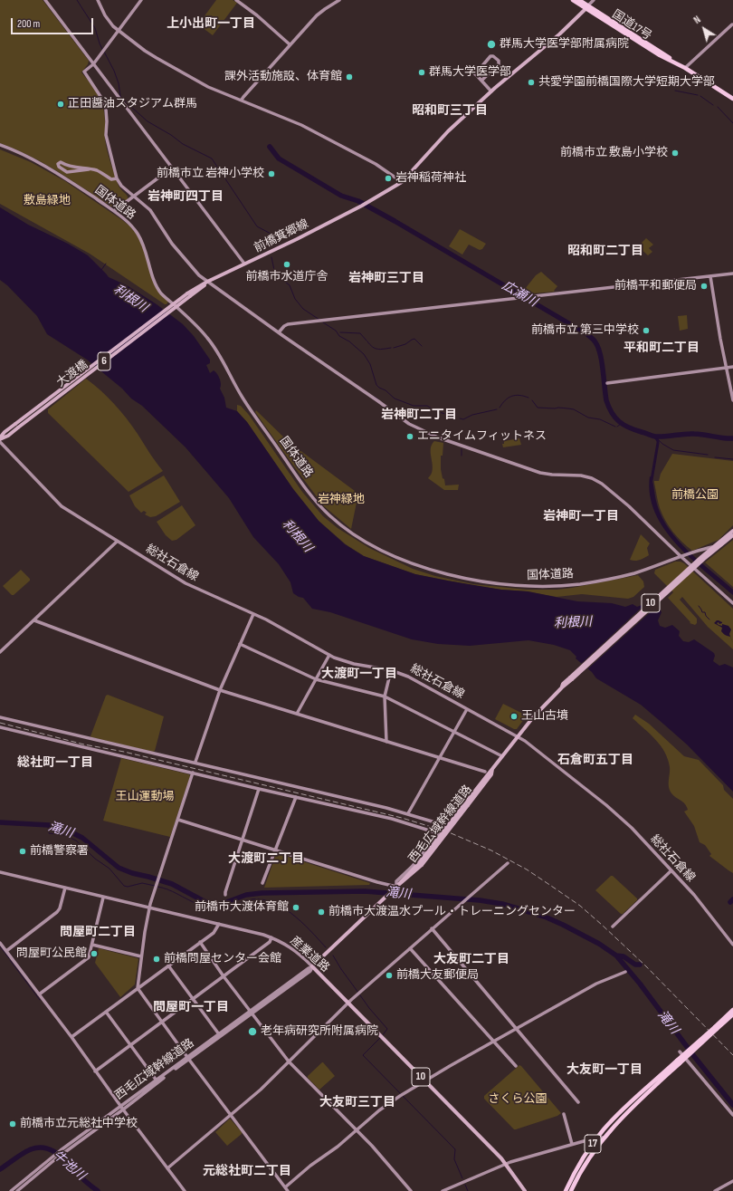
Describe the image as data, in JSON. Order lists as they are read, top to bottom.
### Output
{
  "streets": {
    "highway": ["国道17号", "17"],
    "main road": [
      "前橋箕郷線",
      "6",
      "大渡橋",
      "10",
      "西毛広域幹線道路",
      "産業道路"
    ],
    "street": ["国体道路", "総社石倉線"]
  },
  "crossings": [
    ["国道17号", "6"],
    ["前橋箕郷線", "6"],
    ["前橋箕郷線", "大渡橋"],
    ["総社石倉線", "西毛広域幹線道路"],
    ["西毛広域幹線道路", "産業道路"]
  ],
  "districts": [
    "上小出町一丁目",
    "昭和町三丁目",
    "岩神町四丁目",
    "昭和町二丁目",
    "岩神町三丁目",
    "平和町二丁目",
    "岩神町二丁目",
    "岩神町一丁目",
    "大渡町一丁目",
    "石倉町五丁目",
    "総社町一丁目",
    "大渡町二丁目",
    "問屋町二丁目",
    "大友町二丁目",
    "問屋町一丁目",
    "大友町一丁目",
    "大友町三丁目",
    "元総社町二丁目"
  ],
  "water": [
    "広瀬川",
    "利根川",
    "滝川",
    "牛池川"
  ],
  "parks": [
    "敷島緑地",
    "前橋公園",
    "岩神緑地",
    "王山運動場",
    "さくら公園"
  ],
  "places": [
    "群馬大学医学部附属病院",
    "群馬大学医学部",
    "課外活動施設、体育館",
    "共愛学園前橋国際大学短期大学部",
    "正田醤油スタジアム群馬",
    "前橋市立 敷島小学校",
    "前橋市立 岩神小学校",
    "岩神稲荷神社",
    "前橋市水道庁舎",
    "前橋平和郵便局",
    "前橋市立 第三中学校",
    "エニタイムフィットネス",
    "王山古墳",
    "前橋警察署",
    "前橋市大渡体育館",
    "前橋市大渡温水プール・トレーニングセンター",
    "問屋町公民館",
    "前橋問屋センター会館",
    "前橋大友郵便局",
    "老年病研究所附属病院",
    "前橋市立元総社中学校"
  ],
  "scale_bar": "200 m",
  "north": "top left"
}
